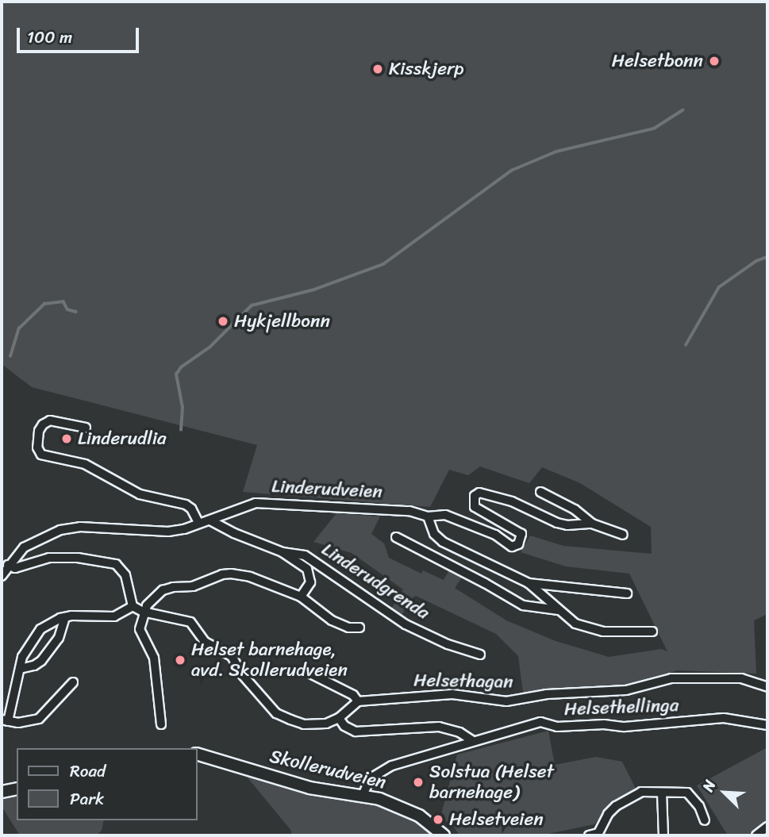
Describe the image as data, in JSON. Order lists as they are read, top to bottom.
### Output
{
  "streets": {
    "street": [
      "Linderudveien",
      "Linderudgrenda",
      "Helsethagan",
      "Helsethellinga",
      "Skollerudveien"
    ]
  },
  "crossings": [
    ["Linderudveien", "Linderudgrenda"],
    ["Helsethagan", "Helsethellinga"],
    ["Helsethellinga", "Skollerudveien"]
  ],
  "places": [
    "Helsetbonn",
    "Kisskjerp",
    "Hykjellbonn",
    "Linderudlia",
    "Helset barnehage, avd. Skollerudveien",
    "Solstua (Helset barnehage)",
    "Helsetveien"
  ],
  "legend": ["Road", "Park"],
  "scale_bar": "100 m",
  "north": "top left"
}
